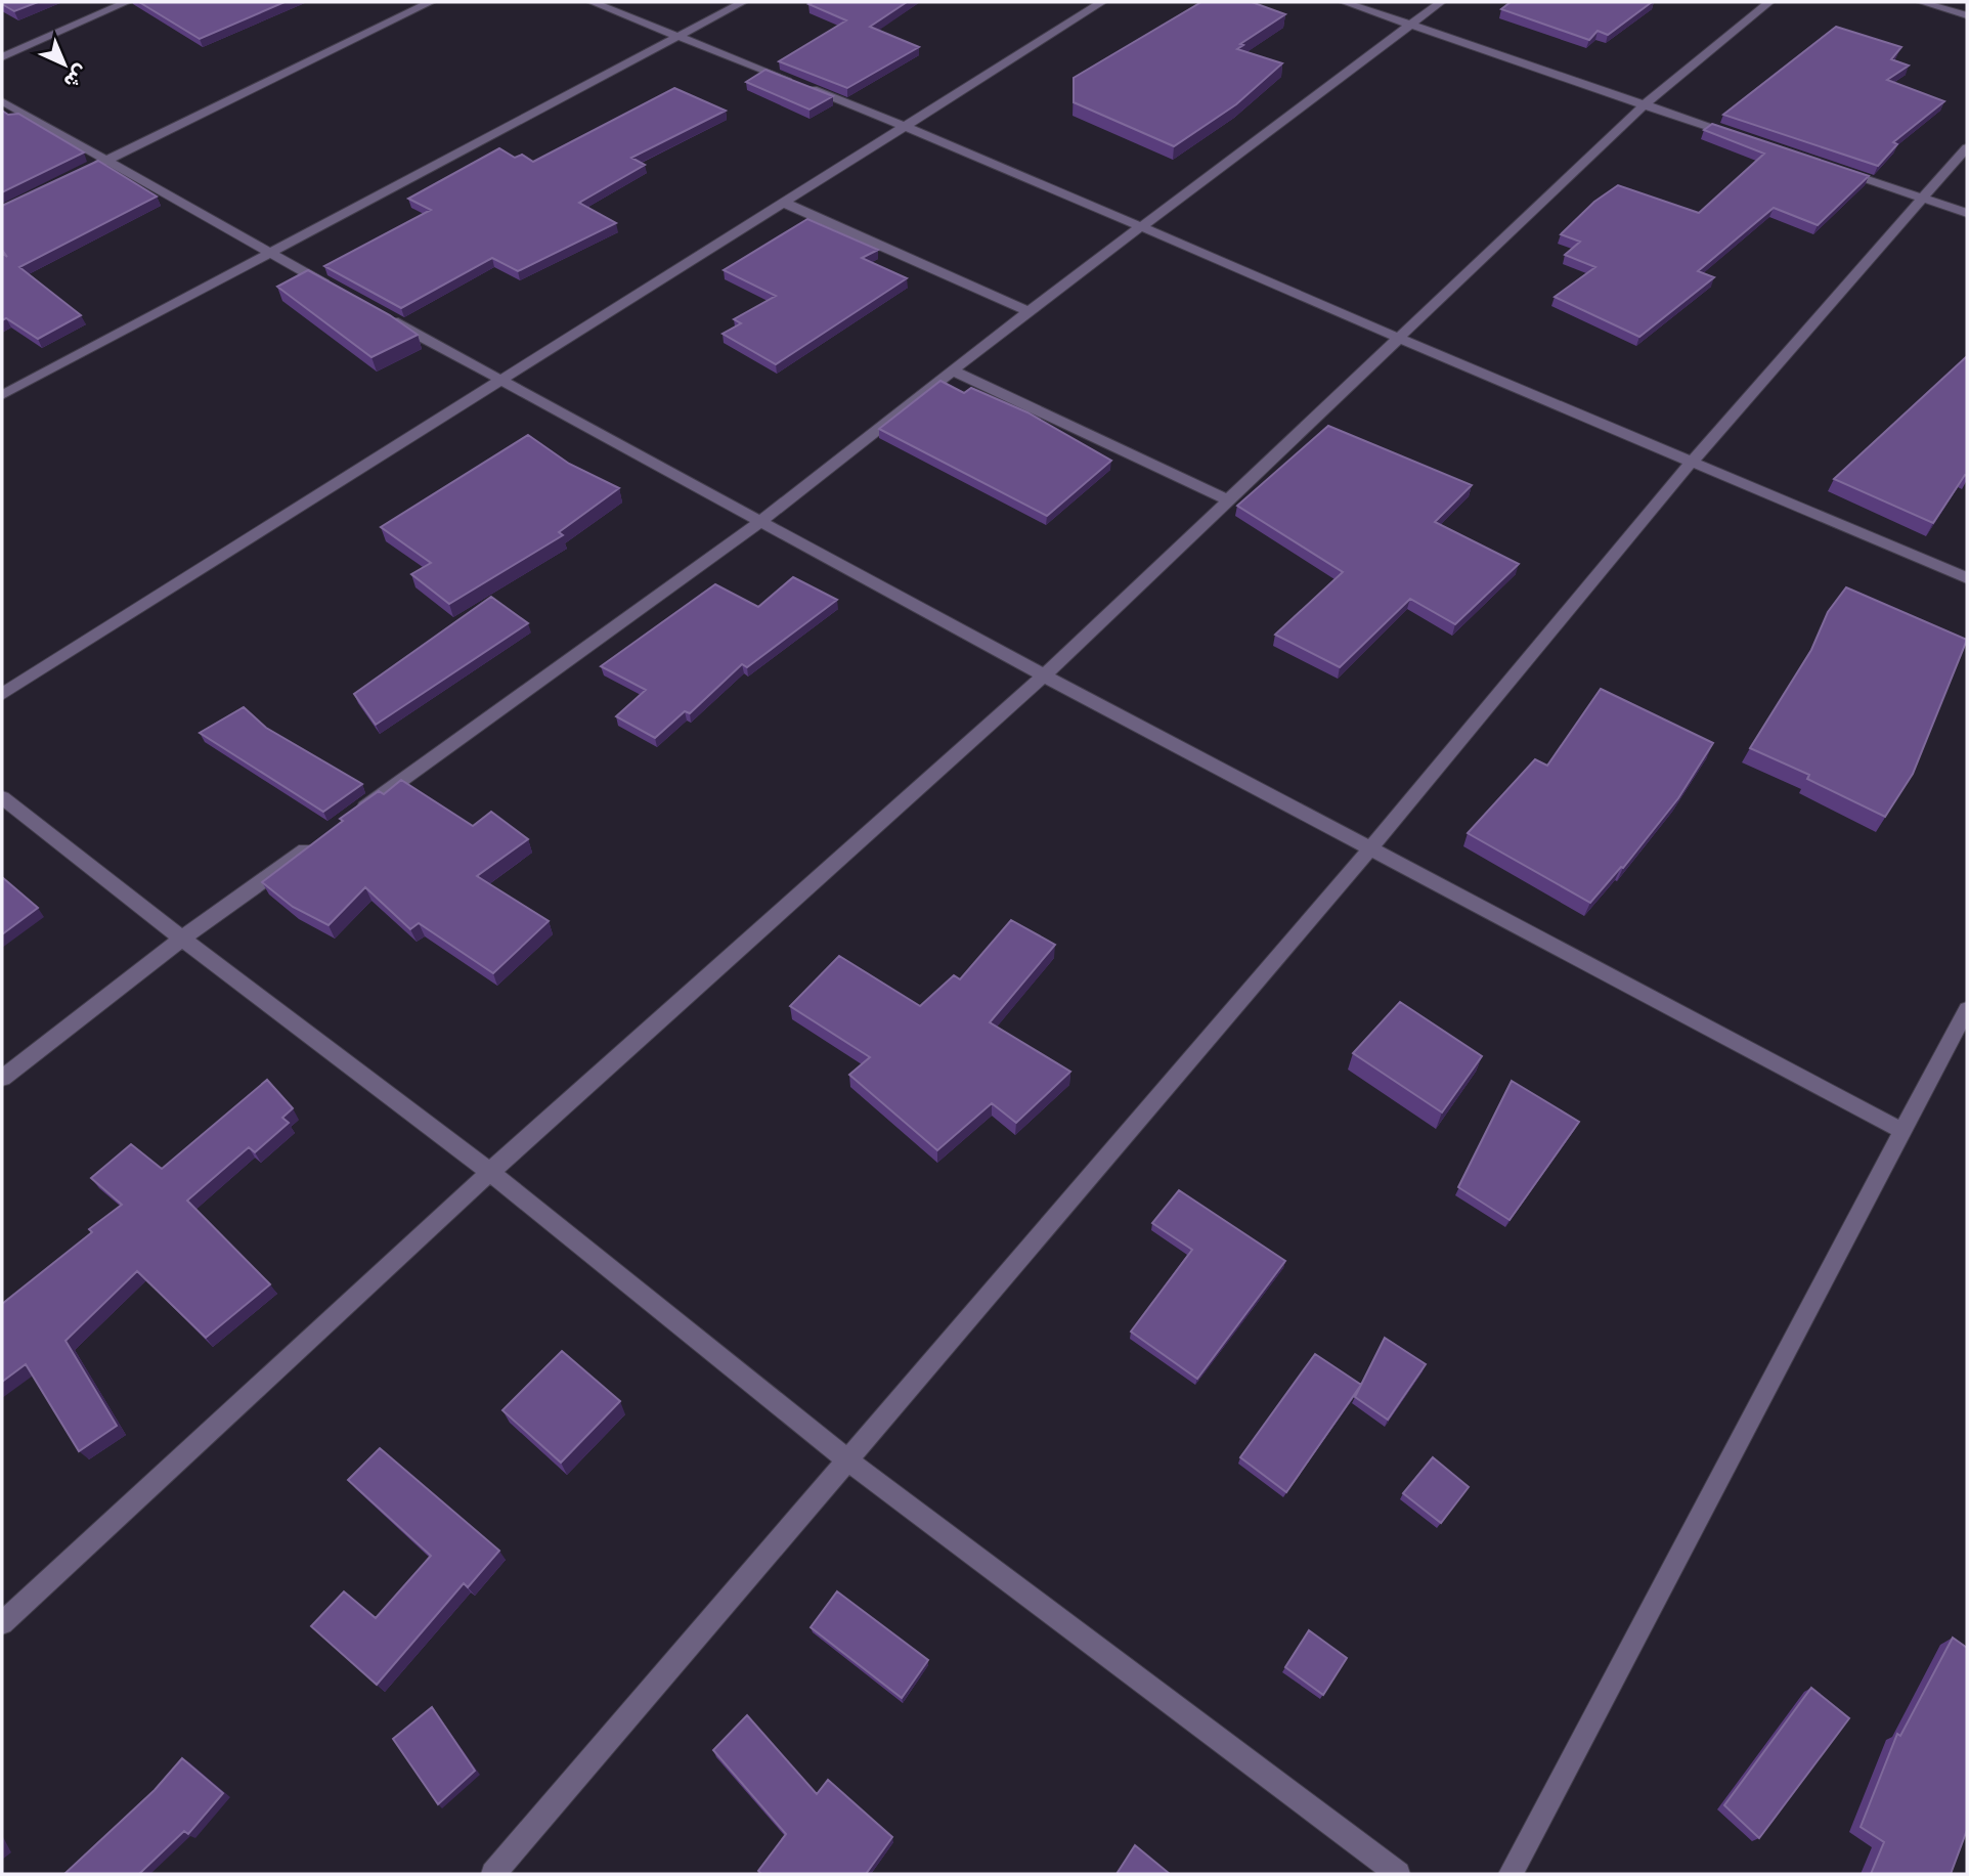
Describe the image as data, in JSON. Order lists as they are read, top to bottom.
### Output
{
  "north": "bottom right"
}
